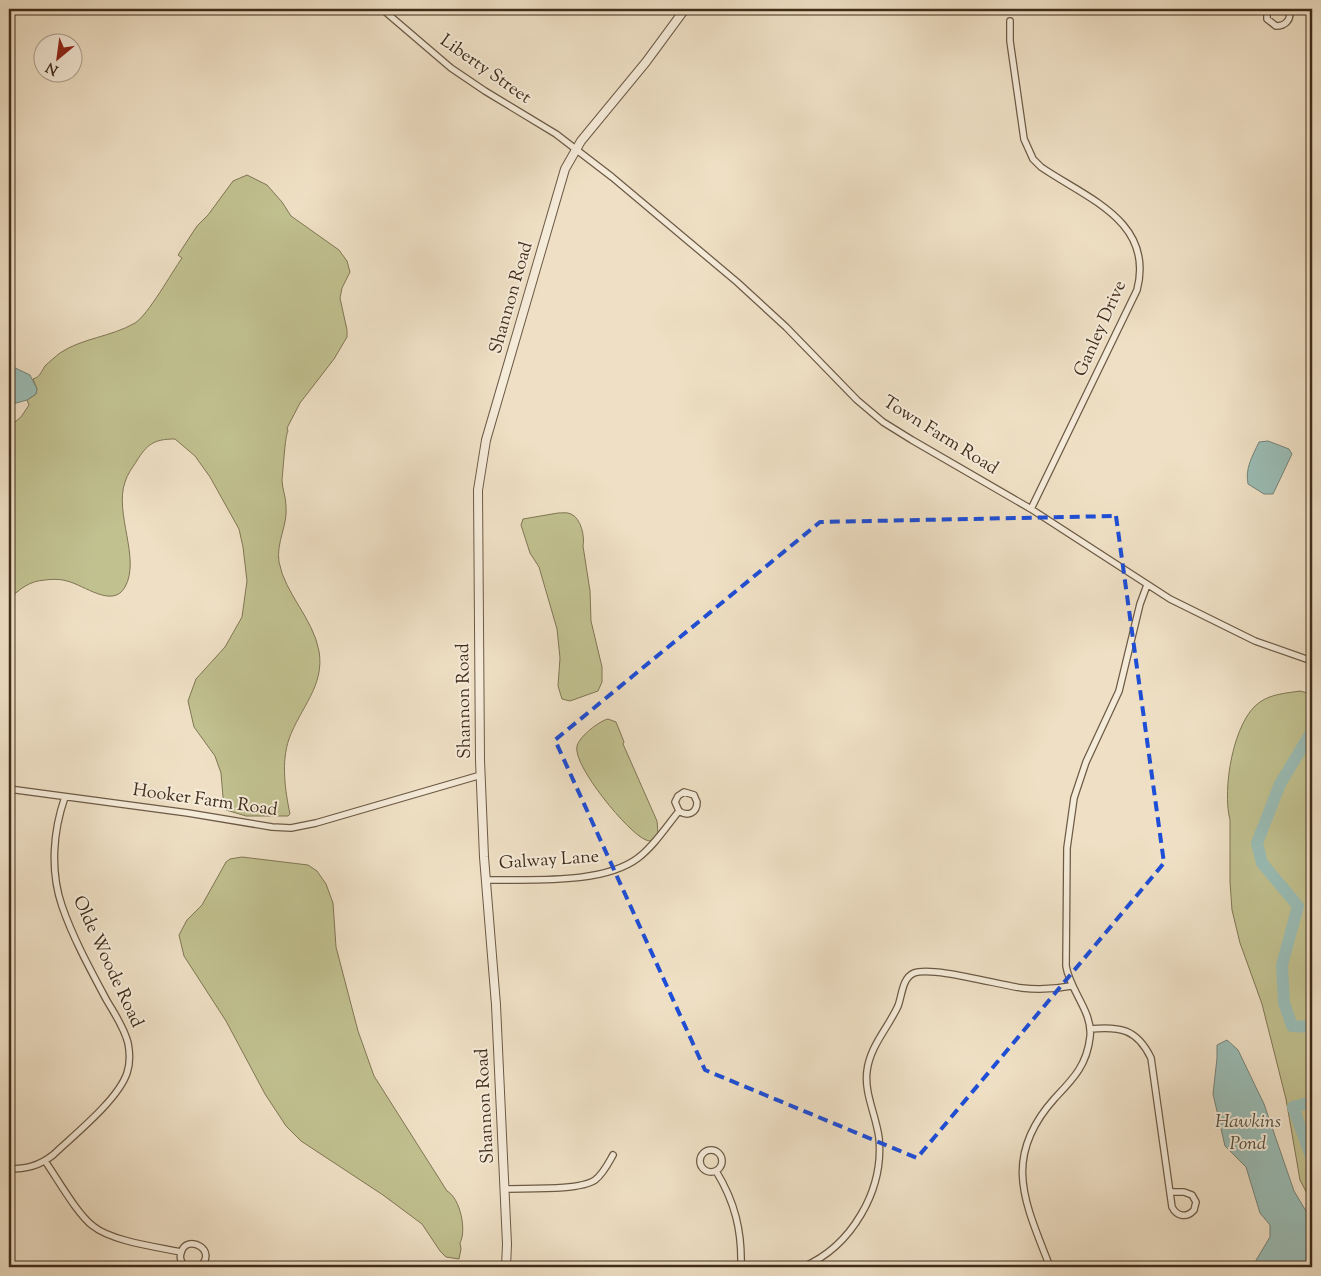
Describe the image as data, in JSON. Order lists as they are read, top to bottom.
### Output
{
  "streets": {
    "street": [
      "Liberty Street",
      "Shannon Road",
      "Ganley Drive",
      "Town Farm Road",
      "Hooker Farm Road",
      "Galway Lane",
      "Olde Woode Road"
    ]
  },
  "crossings": [
    ["Liberty Street", "Shannon Road"],
    ["Liberty Street", "Town Farm Road"],
    ["Shannon Road", "Town Farm Road"],
    ["Shannon Road", "Hooker Farm Road"],
    ["Shannon Road", "Galway Lane"],
    ["Ganley Drive", "Town Farm Road"],
    ["Hooker Farm Road", "Olde Woode Road"]
  ],
  "water": ["Hawkins Pond"],
  "north": "bottom left"
}
